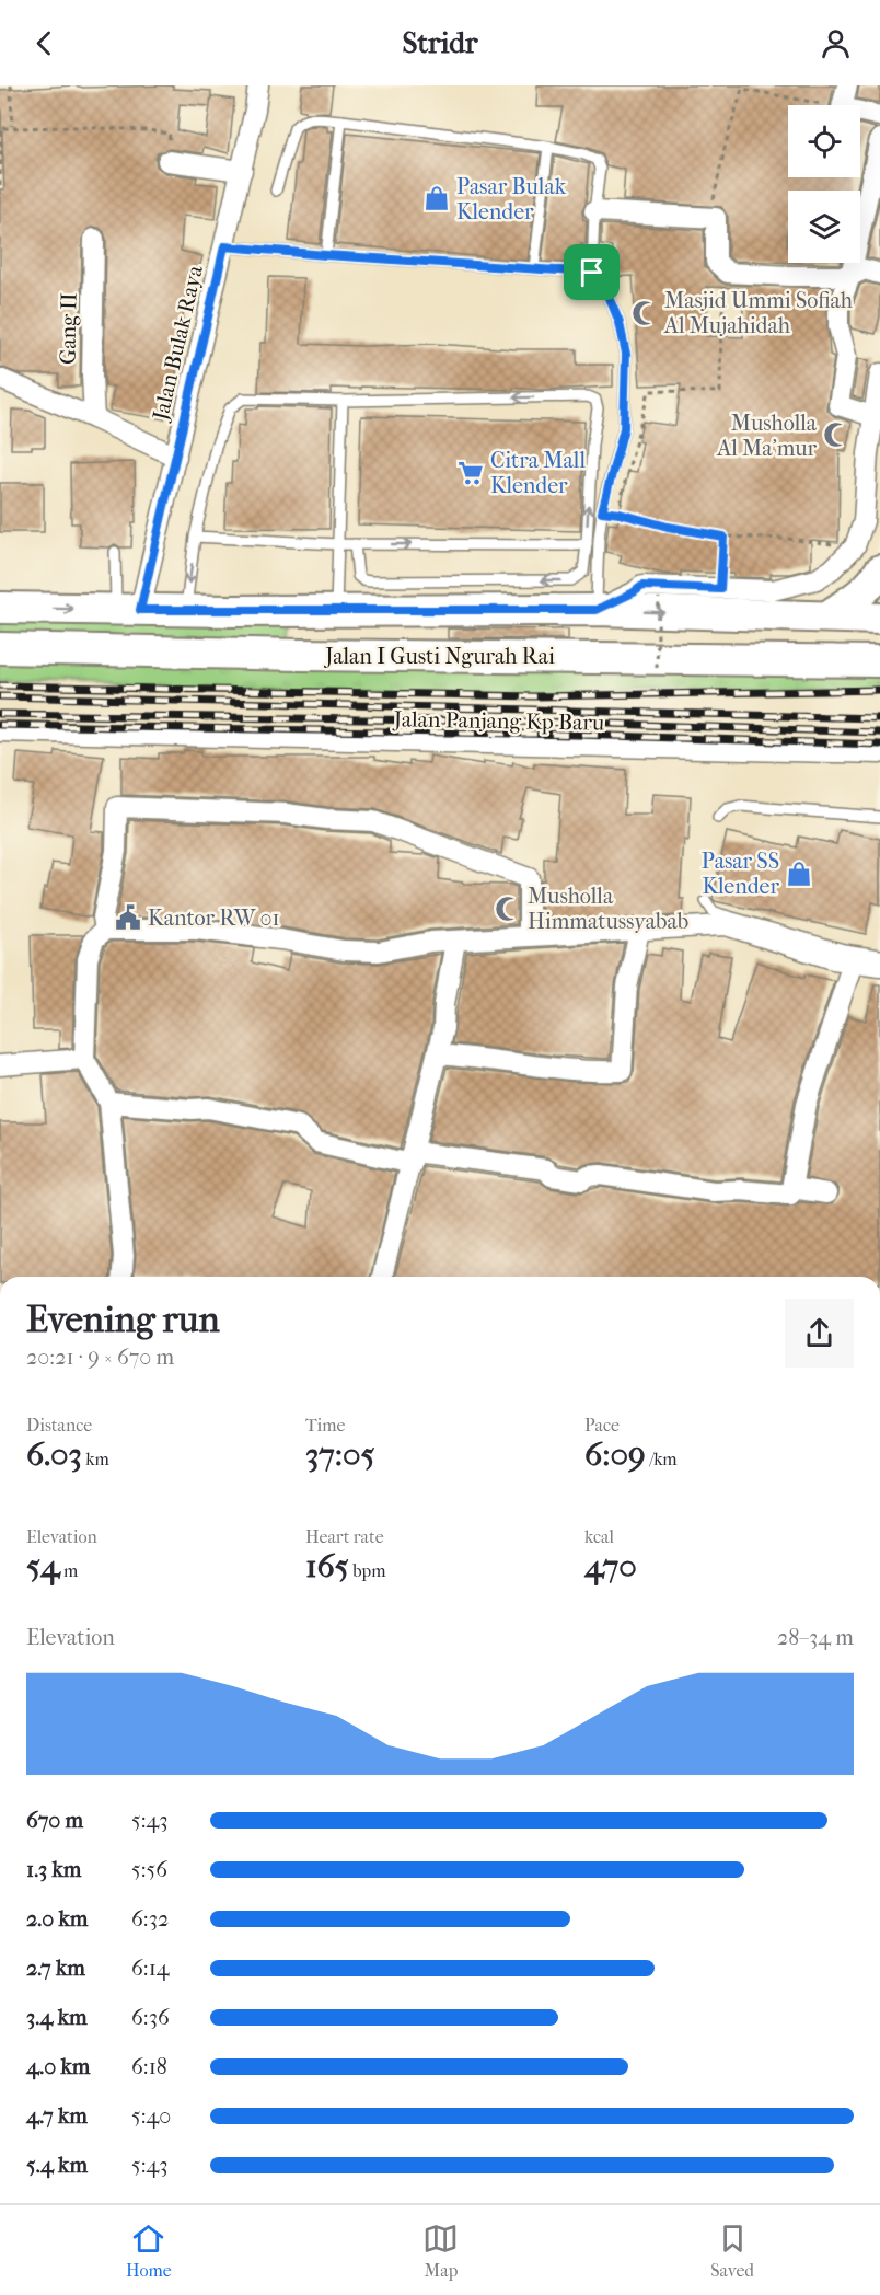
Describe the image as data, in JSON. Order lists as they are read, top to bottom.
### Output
{
  "streets": {
    "main road": ["Jalan I Gusti Ngurah Rai"],
    "street": ["Gang II", "Jalan Bulak Raya", "Jalan Panjang Kp Baru"]
  },
  "crossings": [
    ["Jalan Bulak Raya", "Jalan I Gusti Ngurah Rai"]
  ],
  "places": {
    "shop": ["Pasar Bulak Klender", "Pasar SS Klender"],
    "mosque": ["Masjid Ummi Sofiah Al Mujahidah", "Musholla Al Ma'mur", "Musholla Himmatussyabab"],
    "supermarket": ["Citra Mall Klender"],
    "public building": ["Kantor RW 01"]
  },
  "page": {
    "header": "Stridr",
    "heading": ["Evening run", "20:21 · 9 × 670 m"],
    "stats": [
      ["Distance", "6.03 km"],
      ["Time", "37:05"],
      ["Pace", "6:09 /km"],
      ["Elevation", "54 m"],
      ["Heart rate", "165 bpm"],
      ["kcal", "470"]
    ],
    "chart": ["Elevation", "28–34 m"],
    "list": [
      {
        "name": "670 m",
        "note": "5:43"
      },
      {
        "name": "1.3 km",
        "note": "5:56"
      },
      {
        "name": "2.0 km",
        "note": "6:32"
      },
      {
        "name": "2.7 km",
        "note": "6:14"
      },
      {
        "name": "3.4 km",
        "note": "6:36"
      },
      {
        "name": "4.0 km",
        "note": "6:18"
      },
      {
        "name": "4.7 km",
        "note": "5:40"
      },
      {
        "name": "5.4 km",
        "note": "5:43"
      }
    ],
    "tabs": ["Home", "Map", "Saved"]
  }
}
